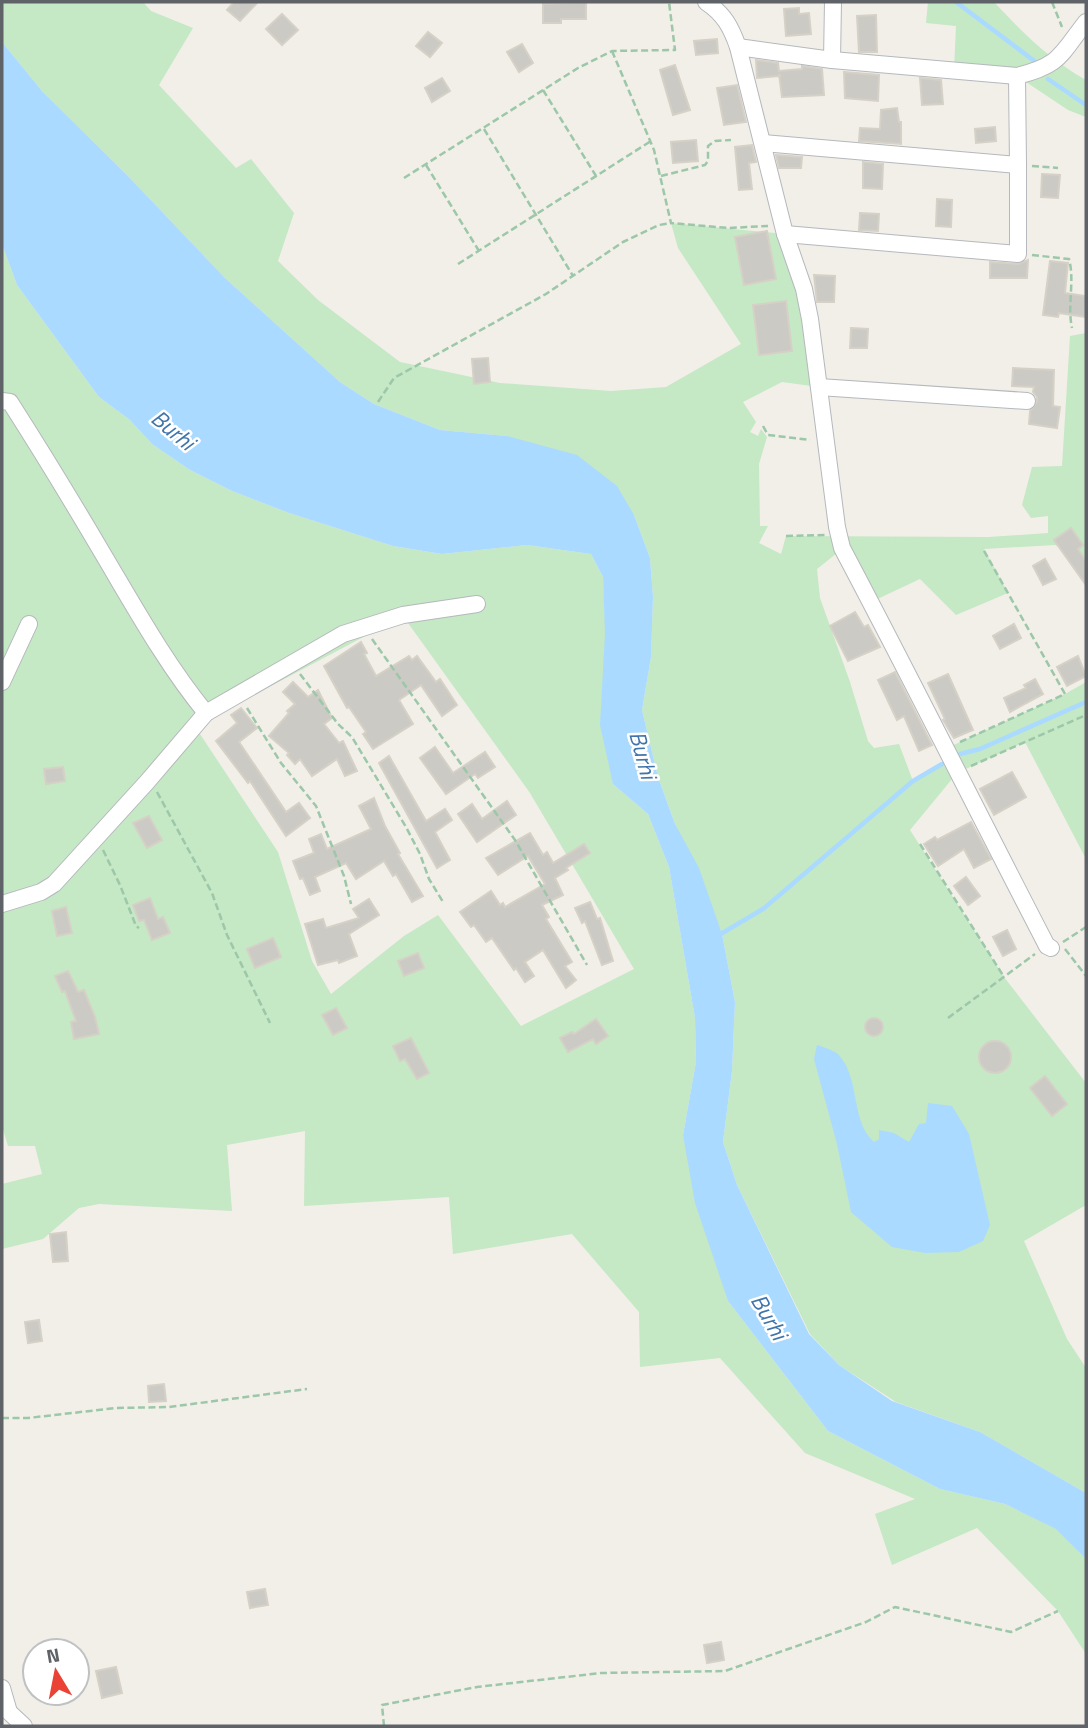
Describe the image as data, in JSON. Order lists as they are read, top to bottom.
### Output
{
  "water": ["Burhi"],
  "north": "top"
}
